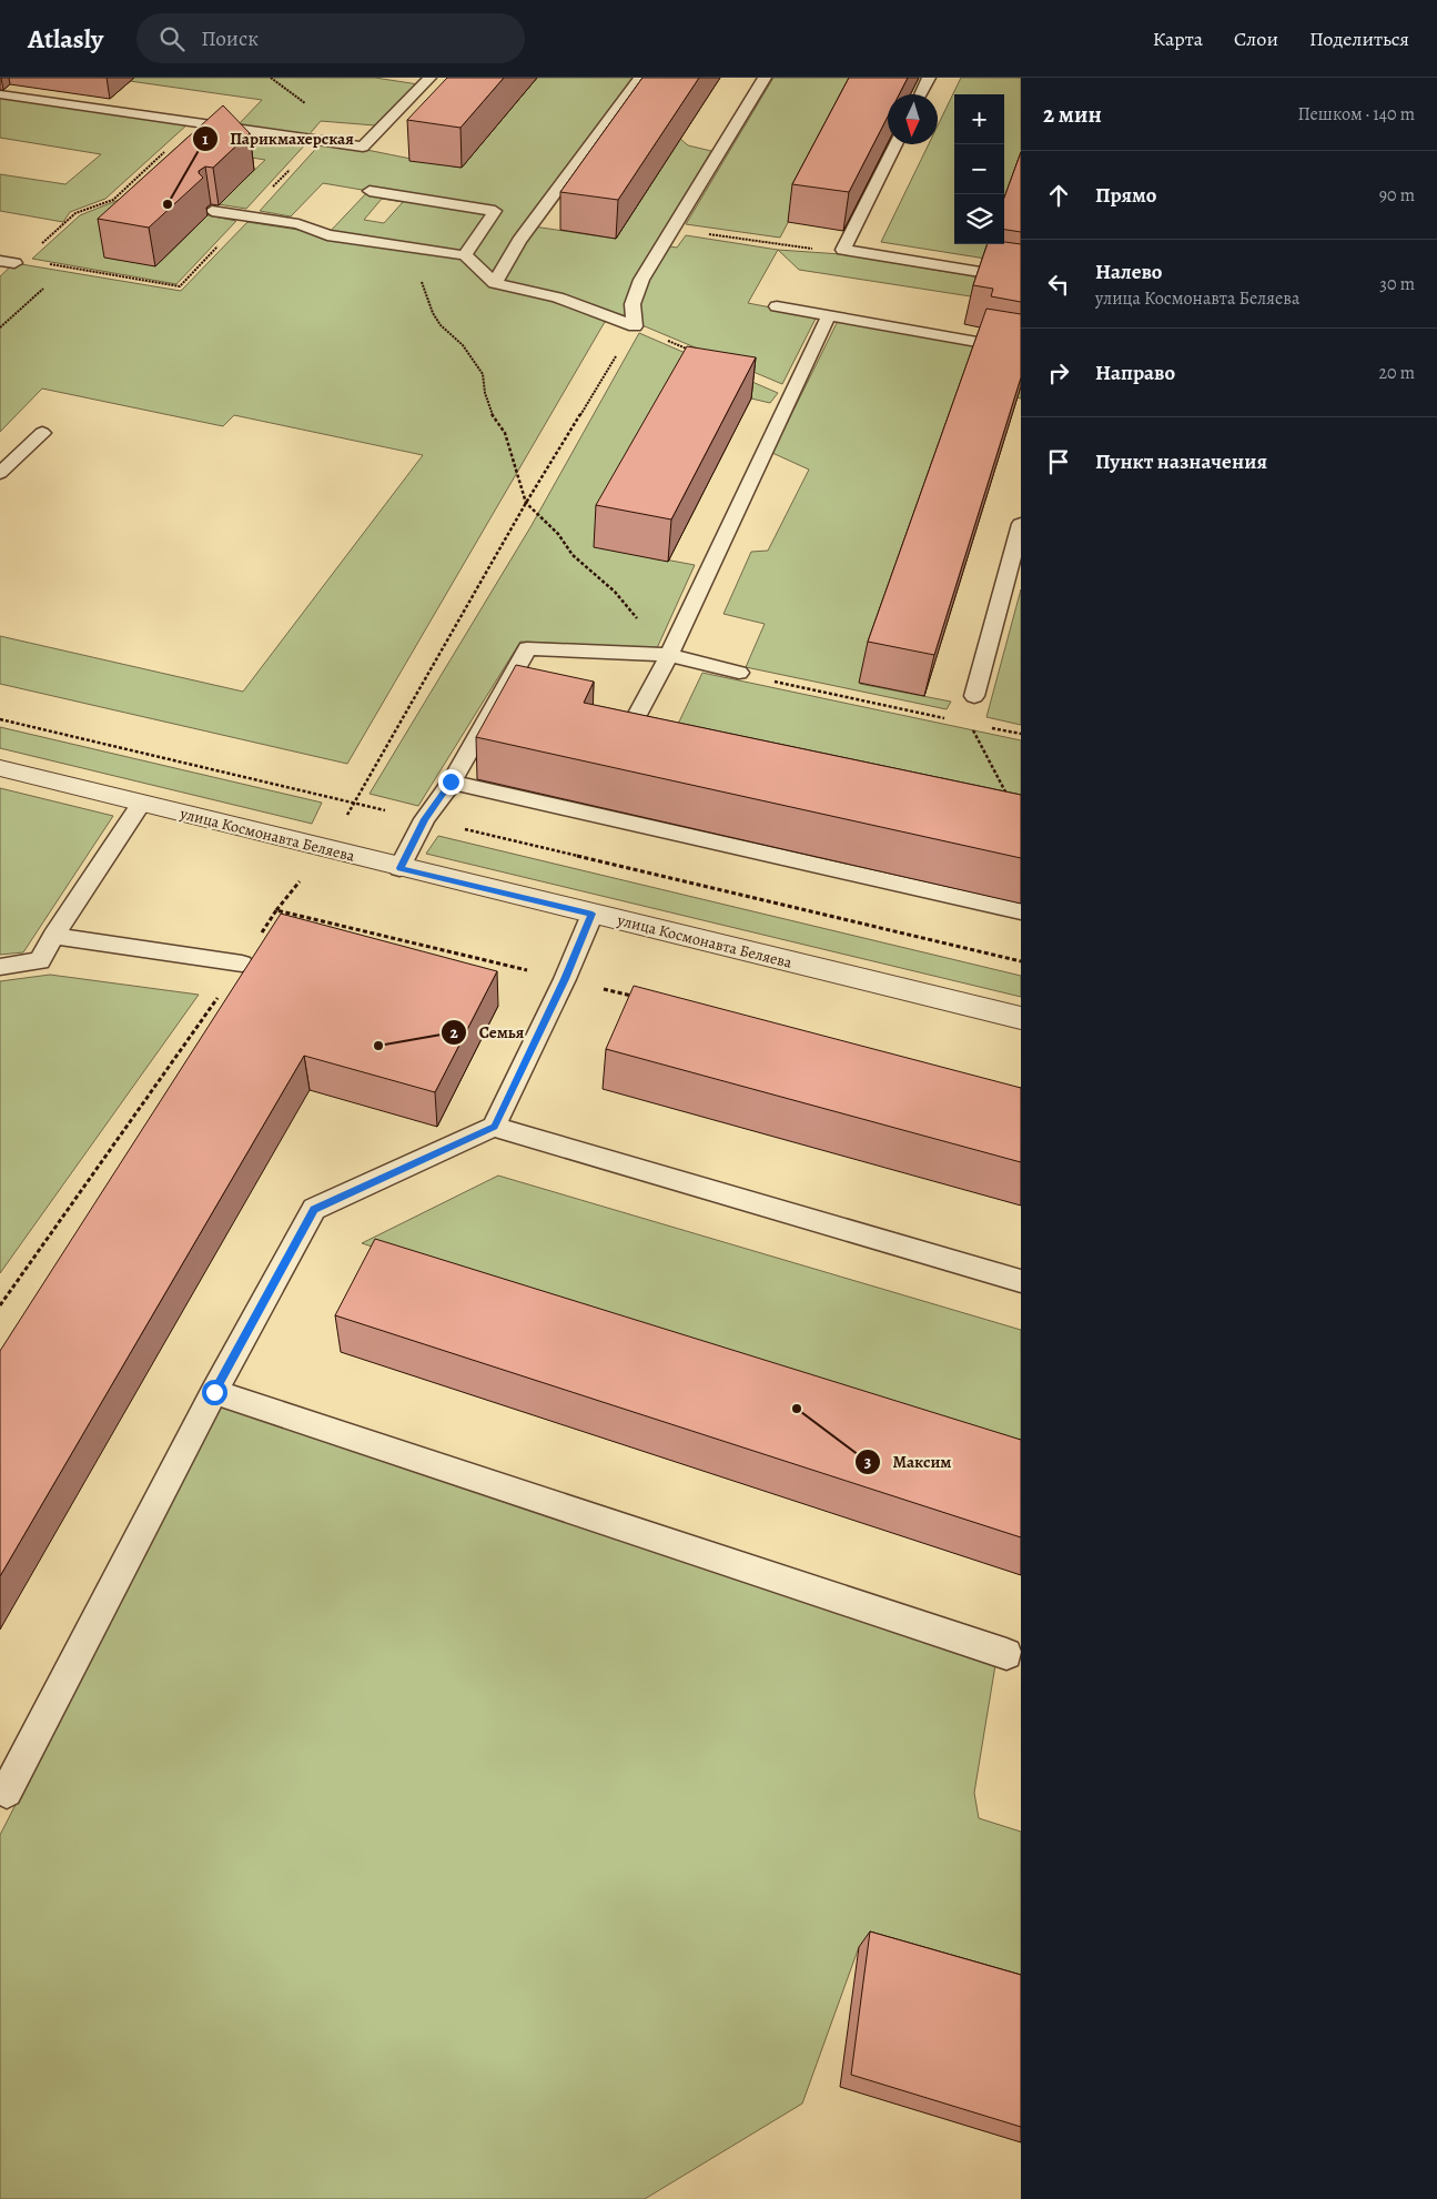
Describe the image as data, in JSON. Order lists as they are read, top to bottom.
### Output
{
  "streets": {
    "street": ["улица Космонавта Беляева"]
  },
  "places": ["Парикмахерская", "Семья", "Максим"],
  "north": "bottom",
  "page": {
    "header": "Atlasly",
    "search": "Поиск",
    "nav": ["Карта", "Слои", "Поделиться"],
    "heading": ["2 мин", "Пешком · 140 m"],
    "map_buttons": ["+", "−"],
    "list": [
      ["Прямо", "90 m"],
      ["Налево", "улица Космонавта Беляева", "30 m"],
      ["Направо", "20 m"],
      "Пункт назначения"
    ]
  }
}
